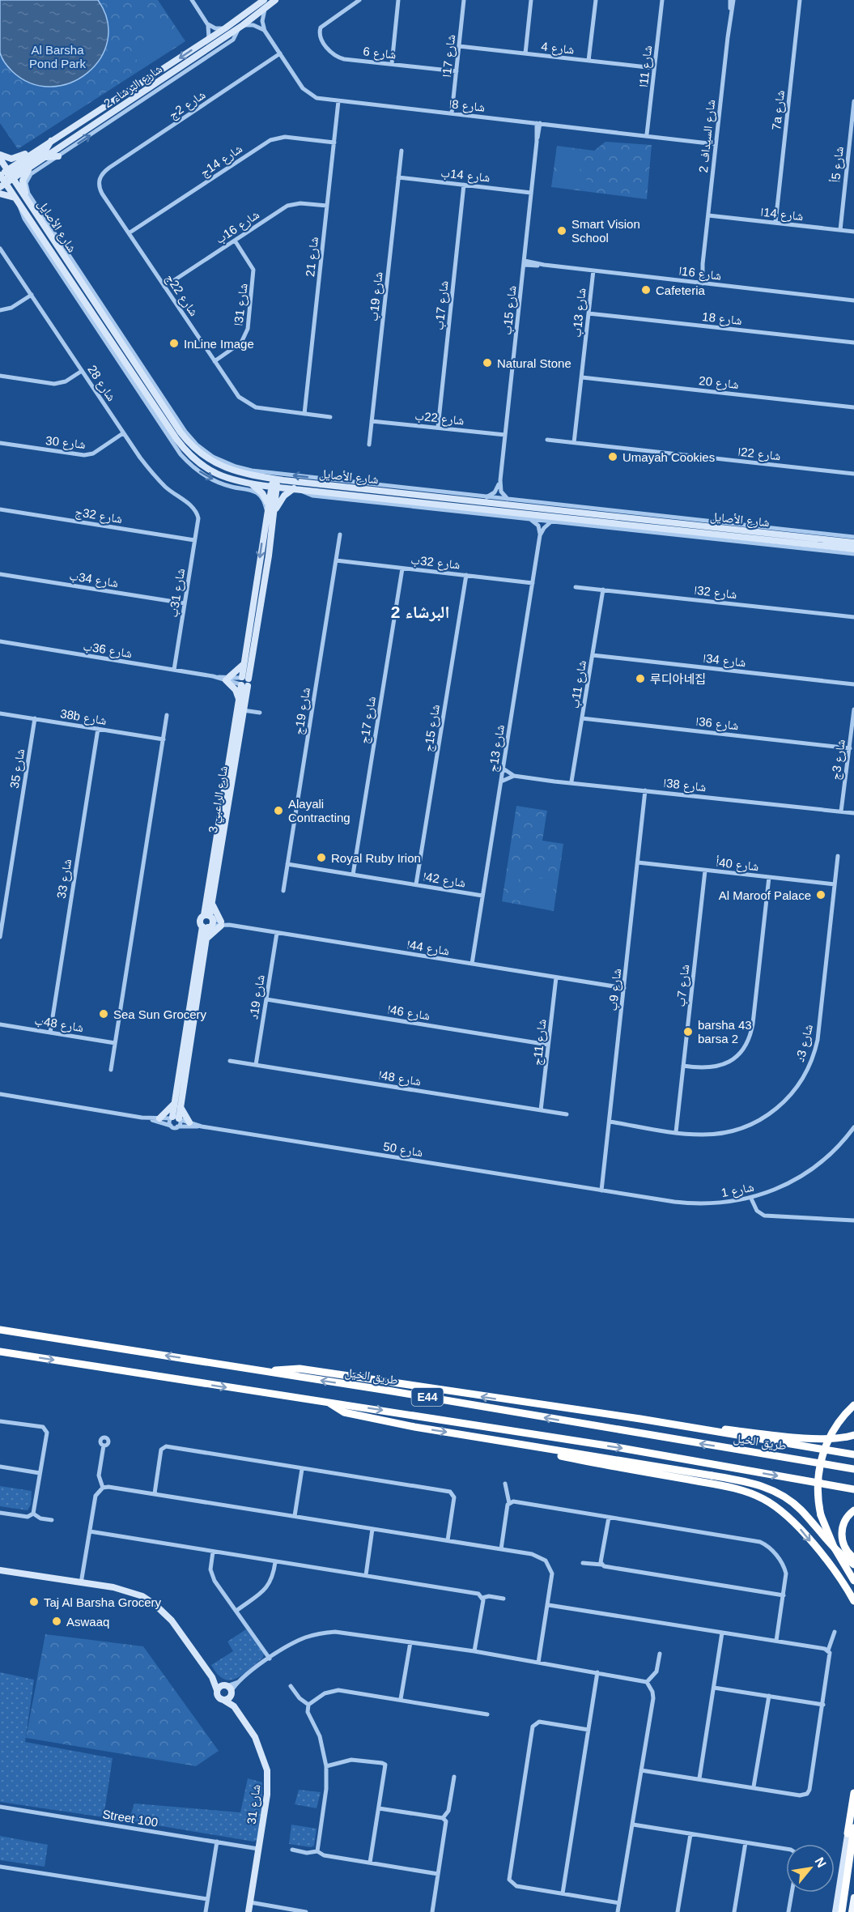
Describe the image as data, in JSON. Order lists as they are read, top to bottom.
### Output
{
  "streets": {
    "highway": ["طريق الخيل", "E44"],
    "street": [
      "شارع 4",
      "شارع 6",
      "شارع 17ا",
      "شارع 11ا",
      "شارع البرشاء 2",
      "شارع 2ج",
      "شارع 8ا",
      "7a شارع",
      "شارع السيداف 2",
      "شارع 14ج",
      "شارع 5أ",
      "شارع 14ب",
      "شارع 14ا",
      "شارع الأصايل",
      "شارع 16ب",
      "شارع 21",
      "شارع 16ا",
      "شارع 22ج",
      "شارع 19ب",
      "شارع 31ا",
      "شارع 17ب",
      "شارع 15ب",
      "شارع 13ب",
      "شارع 18",
      "شارع 20",
      "شارع 28",
      "شارع 22ب",
      "شارع 30",
      "شارع 22ا",
      "شارع 32ج",
      "شارع 32ب",
      "شارع 34ب",
      "شارع 32ا",
      "شارع 31ب",
      "شارع 36ب",
      "شارع 34ا",
      "شارع 11ب",
      "شارع 19ج",
      "38b شارع",
      "شارع 17ج",
      "شارع 36ا",
      "شارع 15ج",
      "شارع 13ج",
      "شارع 3ج",
      "شارع 35",
      "شارع 38ا",
      "شارع الراعبي 3",
      "شارع 40أ",
      "شارع 33",
      "شارع 42ا",
      "شارع 44ا",
      "شارع 7ب",
      "شارع 9ب",
      "شارع 19د",
      "شارع 46ا",
      "شارع 48ب",
      "شارع 11ج",
      "شارع 3د",
      "شارع 48ا",
      "شارع 50",
      "شارع 1",
      "شارع 31",
      "Street 100"
    ]
  },
  "crossings": [
    ["شارع 4", "شارع 17ا"],
    ["شارع 4", "شارع 11ا"],
    ["شارع 6", "شارع 17ا"],
    ["شارع 17ا", "شارع 8ا"],
    ["شارع 11ا", "شارع 8ا"],
    ["شارع البرشاء 2", "شارع الأصايل"],
    ["شارع 2ج", "شارع 8ا"],
    ["شارع 2ج", "شارع 22ج"],
    ["شارع 8ا", "شارع السيداف 2"],
    ["شارع 8ا", "شارع 21"],
    ["شارع 8ا", "شارع 15ب"],
    ["7a شارع", "شارع 14ا"],
    ["شارع السيداف 2", "شارع 14ا"],
    ["شارع السيداف 2", "شارع 16ا"],
    ["شارع 14ج", "شارع 21"],
    ["شارع 14ج", "شارع 22ج"],
    ["شارع 5أ", "شارع 14ا"],
    ["شارع 14ب", "شارع 19ب"],
    ["شارع 14ب", "شارع 17ب"],
    ["شارع 14ب", "شارع 15ب"],
    ["شارع الأصايل", "شارع الراعبي 3"],
    ["شارع 16ب", "شارع 21"],
    ["شارع 16ب", "شارع 22ج"],
    ["شارع 16ب", "شارع 31ا"],
    ["شارع 21", "شارع 22ج"],
    ["شارع 16ا", "شارع 15ب"],
    ["شارع 16ا", "شارع 13ب"],
    ["شارع 22ج", "شارع 31ا"],
    ["شارع 19ب", "شارع 22ب"],
    ["شارع 17ب", "شارع 22ب"],
    ["شارع 15ب", "شارع 22ب"],
    ["شارع 13ب", "شارع 18"],
    ["شارع 13ب", "شارع 20"],
    ["شارع 13ب", "شارع 22ا"],
    ["شارع 28", "شارع 30"],
    ["شارع 28", "شارع 31ب"],
    ["شارع 32ج", "شارع 31ب"],
    ["شارع 32ب", "شارع 19ج"],
    ["شارع 32ب", "شارع 17ج"],
    ["شارع 32ب", "شارع 15ج"],
    ["شارع 32ب", "شارع 13ج"],
    ["شارع 34ب", "شارع 31ب"],
    ["شارع 32ا", "شارع 11ب"],
    ["شارع 31ب", "شارع 36ب"],
    ["شارع 36ب", "شارع الراعبي 3"],
    ["شارع 34ا", "شارع 11ب"],
    ["شارع 11ب", "شارع 36ا"],
    ["شارع 11ب", "شارع 38ا"],
    ["شارع 19ج", "شارع 42ا"],
    ["38b شارع", "شارع 35"],
    ["38b شارع", "شارع 33"],
    ["شارع 17ج", "شارع 42ا"],
    ["شارع 36ا", "شارع 3ج"],
    ["شارع 15ج", "شارع 42ا"],
    ["شارع 13ج", "شارع 38ا"],
    ["شارع 13ج", "شارع 42ا"],
    ["شارع 13ج", "شارع 44ا"],
    ["شارع 3ج", "شارع 38ا"],
    ["شارع 38ا", "شارع 9ب"],
    ["شارع الراعبي 3", "شارع 44ا"],
    ["شارع الراعبي 3", "شارع 50"],
    ["شارع 40أ", "شارع 7ب"],
    ["شارع 40أ", "شارع 9ب"],
    ["شارع 40أ", "شارع 3د"],
    ["شارع 33", "شارع 48ب"],
    ["شارع 44ا", "شارع 9ب"],
    ["شارع 44ا", "شارع 19د"],
    ["شارع 44ا", "شارع 11ج"],
    ["شارع 7ب", "شارع 3د"],
    ["شارع 9ب", "شارع 3د"],
    ["شارع 9ب", "شارع 50"],
    ["شارع 9ب", "شارع 1"],
    ["شارع 19د", "شارع 46ا"],
    ["شارع 19د", "شارع 48ا"],
    ["شارع 46ا", "شارع 11ج"],
    ["شارع 11ج", "شارع 48ا"],
    ["شارع 50", "شارع 1"],
    ["شارع 31", "Street 100"]
  ],
  "districts": ["البرشاء 2"],
  "parks": ["Al Barsha Pond Park"],
  "places": [
    "Smart Vision School",
    "Cafeteria",
    "InLine Image",
    "Natural Stone",
    "Umayah Cookies",
    "루디아네집",
    "Alayali Contracting",
    "Royal Ruby Irion",
    "Al Maroof Palace",
    "Sea Sun Grocery",
    "barsha 43 barsa 2",
    "Taj Al Barsha Grocery",
    "Aswaaq"
  ],
  "north": "top right"
}
